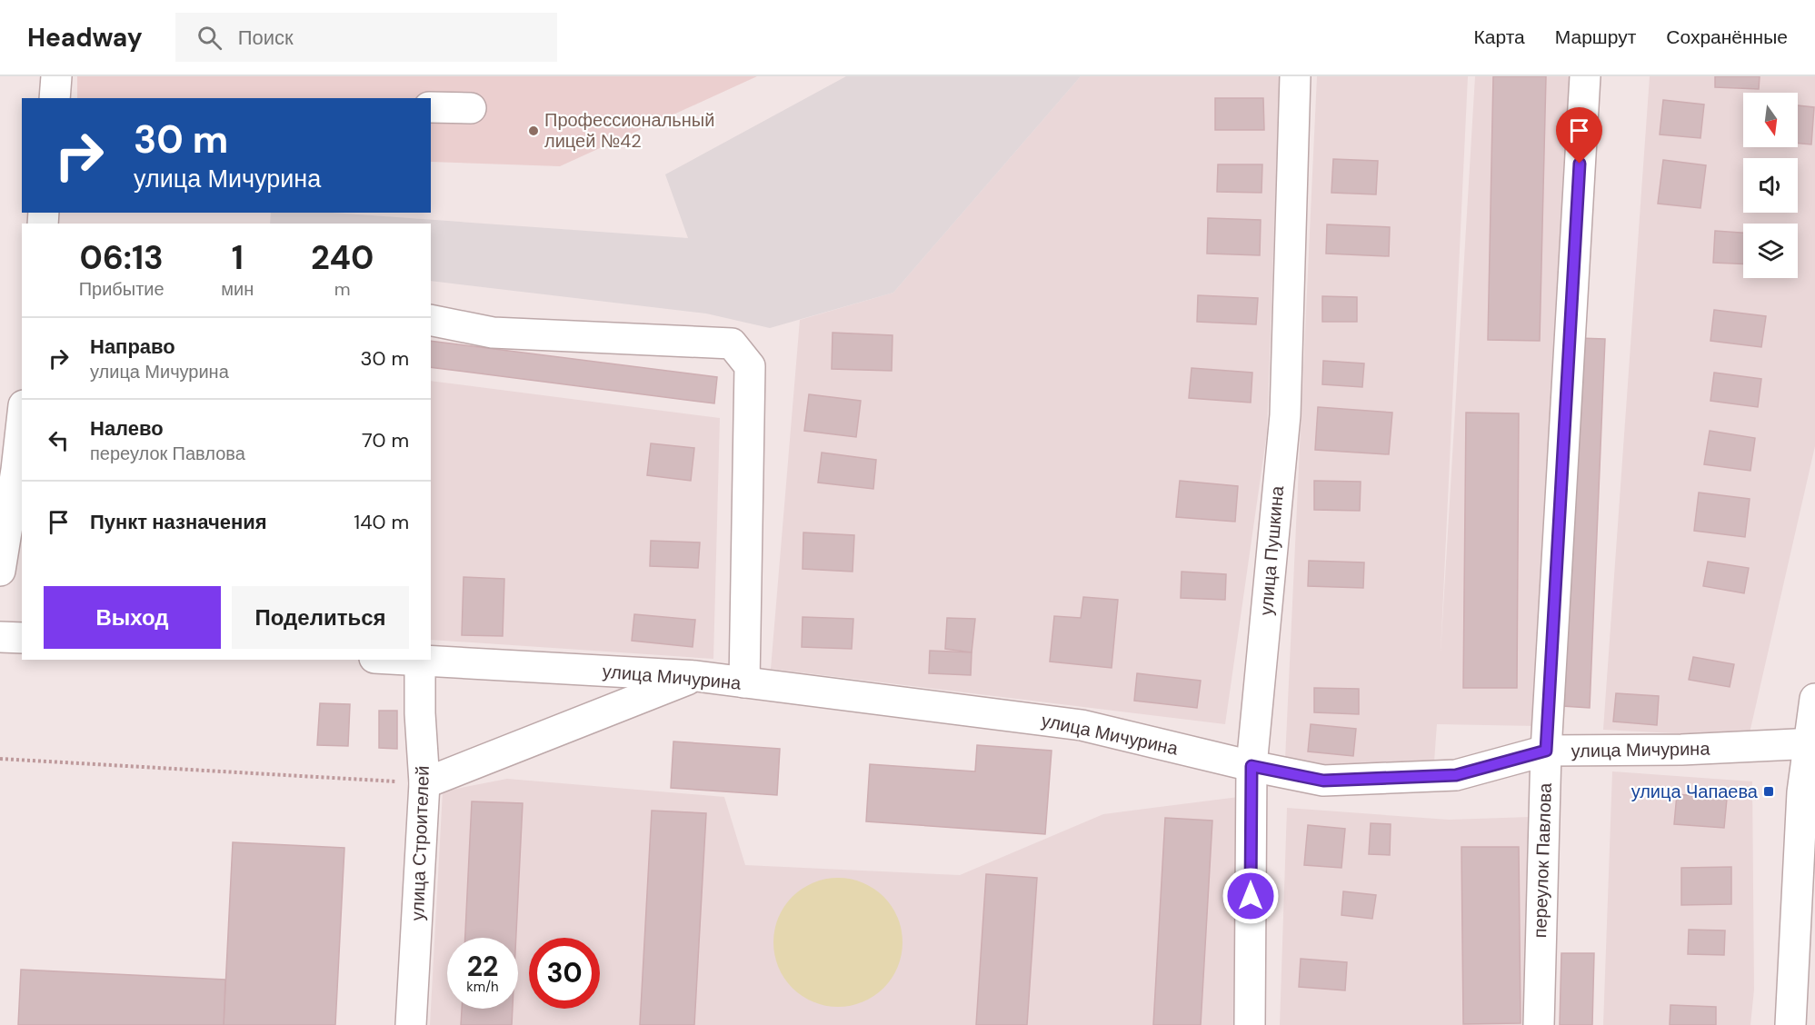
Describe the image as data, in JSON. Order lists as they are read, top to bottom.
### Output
{
  "streets": {
    "street": [
      "улица Пушкина",
      "улица Мичурина",
      "улица Строителей",
      "переулок Павлова"
    ]
  },
  "crossings": [
    ["улица Пушкина", "улица Мичурина"],
    ["улица Мичурина", "улица Строителей"],
    ["улица Мичурина", "переулок Павлова"]
  ],
  "places": {
    "other": ["Профессиональный лицей №42"],
    "transit": ["улица Чапаева"]
  },
  "north": "bottom",
  "page": {
    "header": "Headway",
    "search": "Поиск",
    "nav": ["Карта", "Маршрут", "Сохранённые"],
    "turn": ["30 m", "улица Мичурина"],
    "eta": [
      "06:13",
      "Прибытие",
      "1",
      "мин",
      "240",
      "m"
    ],
    "list": [
      {
        "name": "Направо",
        "note": "улица Мичурина",
        "value": "30 m"
      },
      {
        "name": "Налево",
        "note": "переулок Павлова",
        "value": "70 m"
      },
      {
        "name": "Пункт назначения",
        "value": "140 m"
      }
    ],
    "buttons": ["Выход", "Поделиться"],
    "speed": "22 km/h",
    "limit": "30"
  }
}
